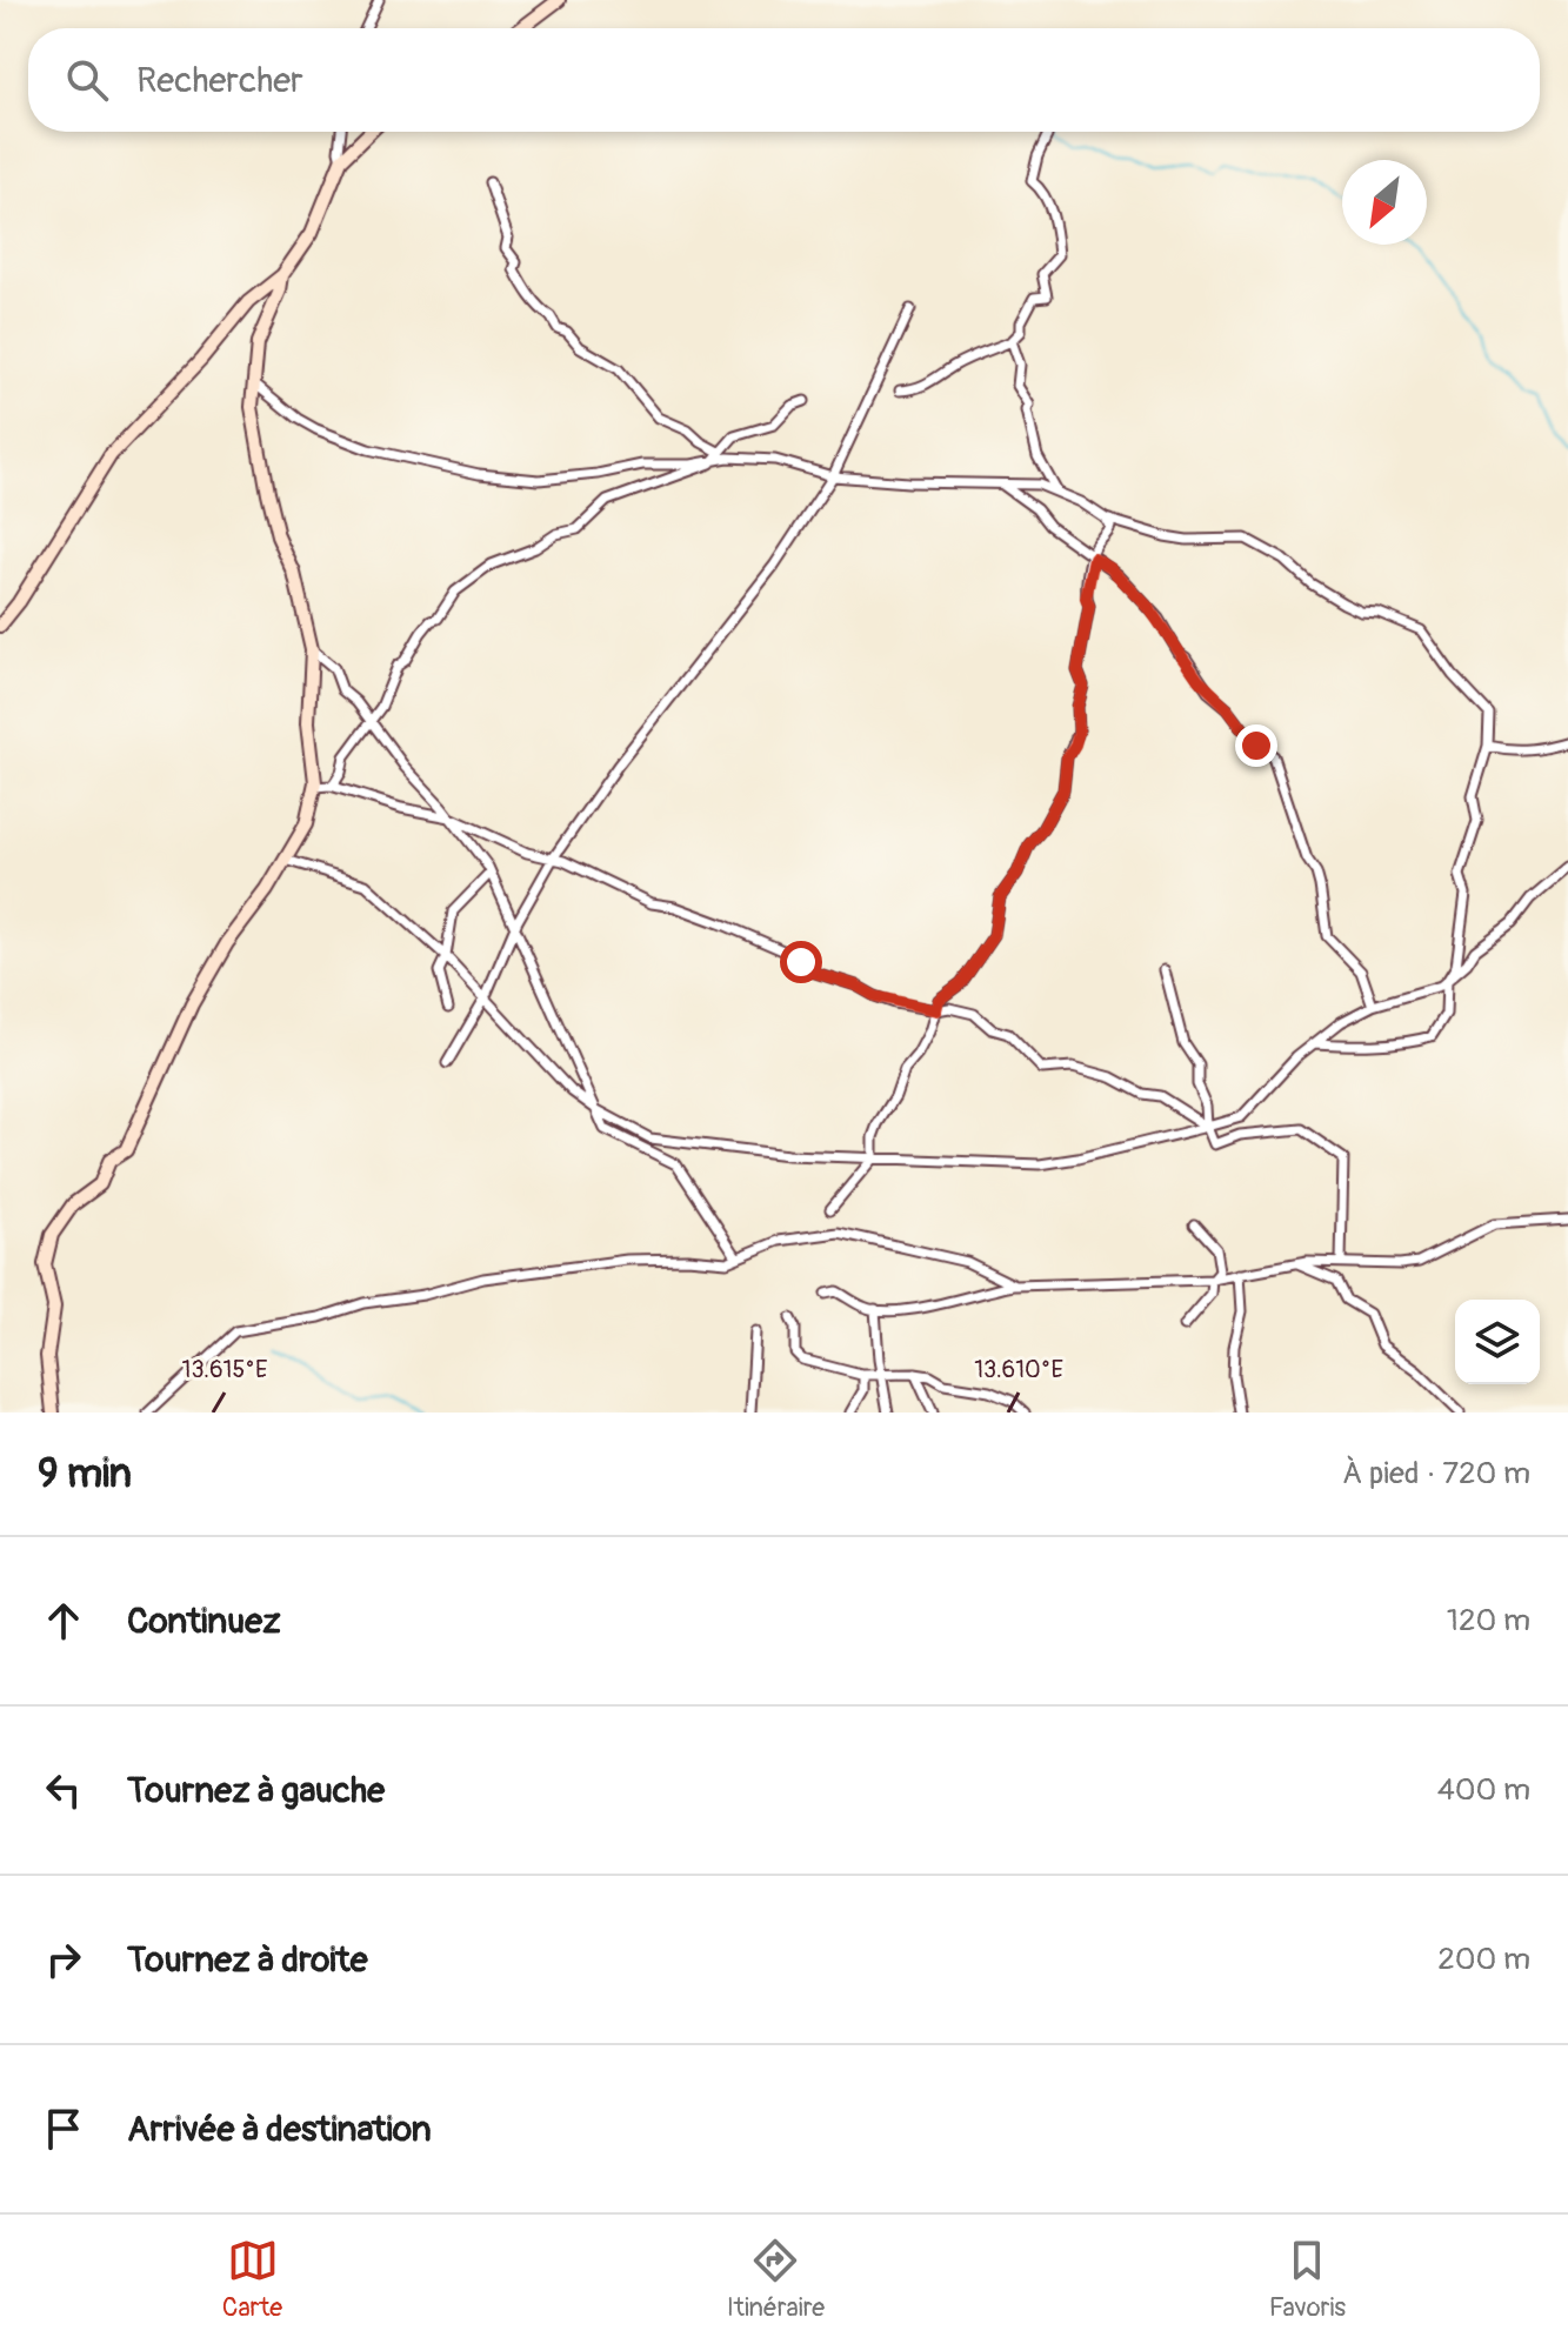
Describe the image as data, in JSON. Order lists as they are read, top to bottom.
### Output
{
  "north": "bottom left",
  "page": {
    "search": "Rechercher",
    "heading": ["9 min", "À pied · 720 m"],
    "list": [
      ["Continuez", "120 m"],
      ["Tournez à gauche", "400 m"],
      ["Tournez à droite", "200 m"],
      "Arrivée à destination"
    ],
    "nav": ["Carte", "Itinéraire", "Favoris"]
  },
  "coordinates": ["13.615°E", "13.610°E"]
}
